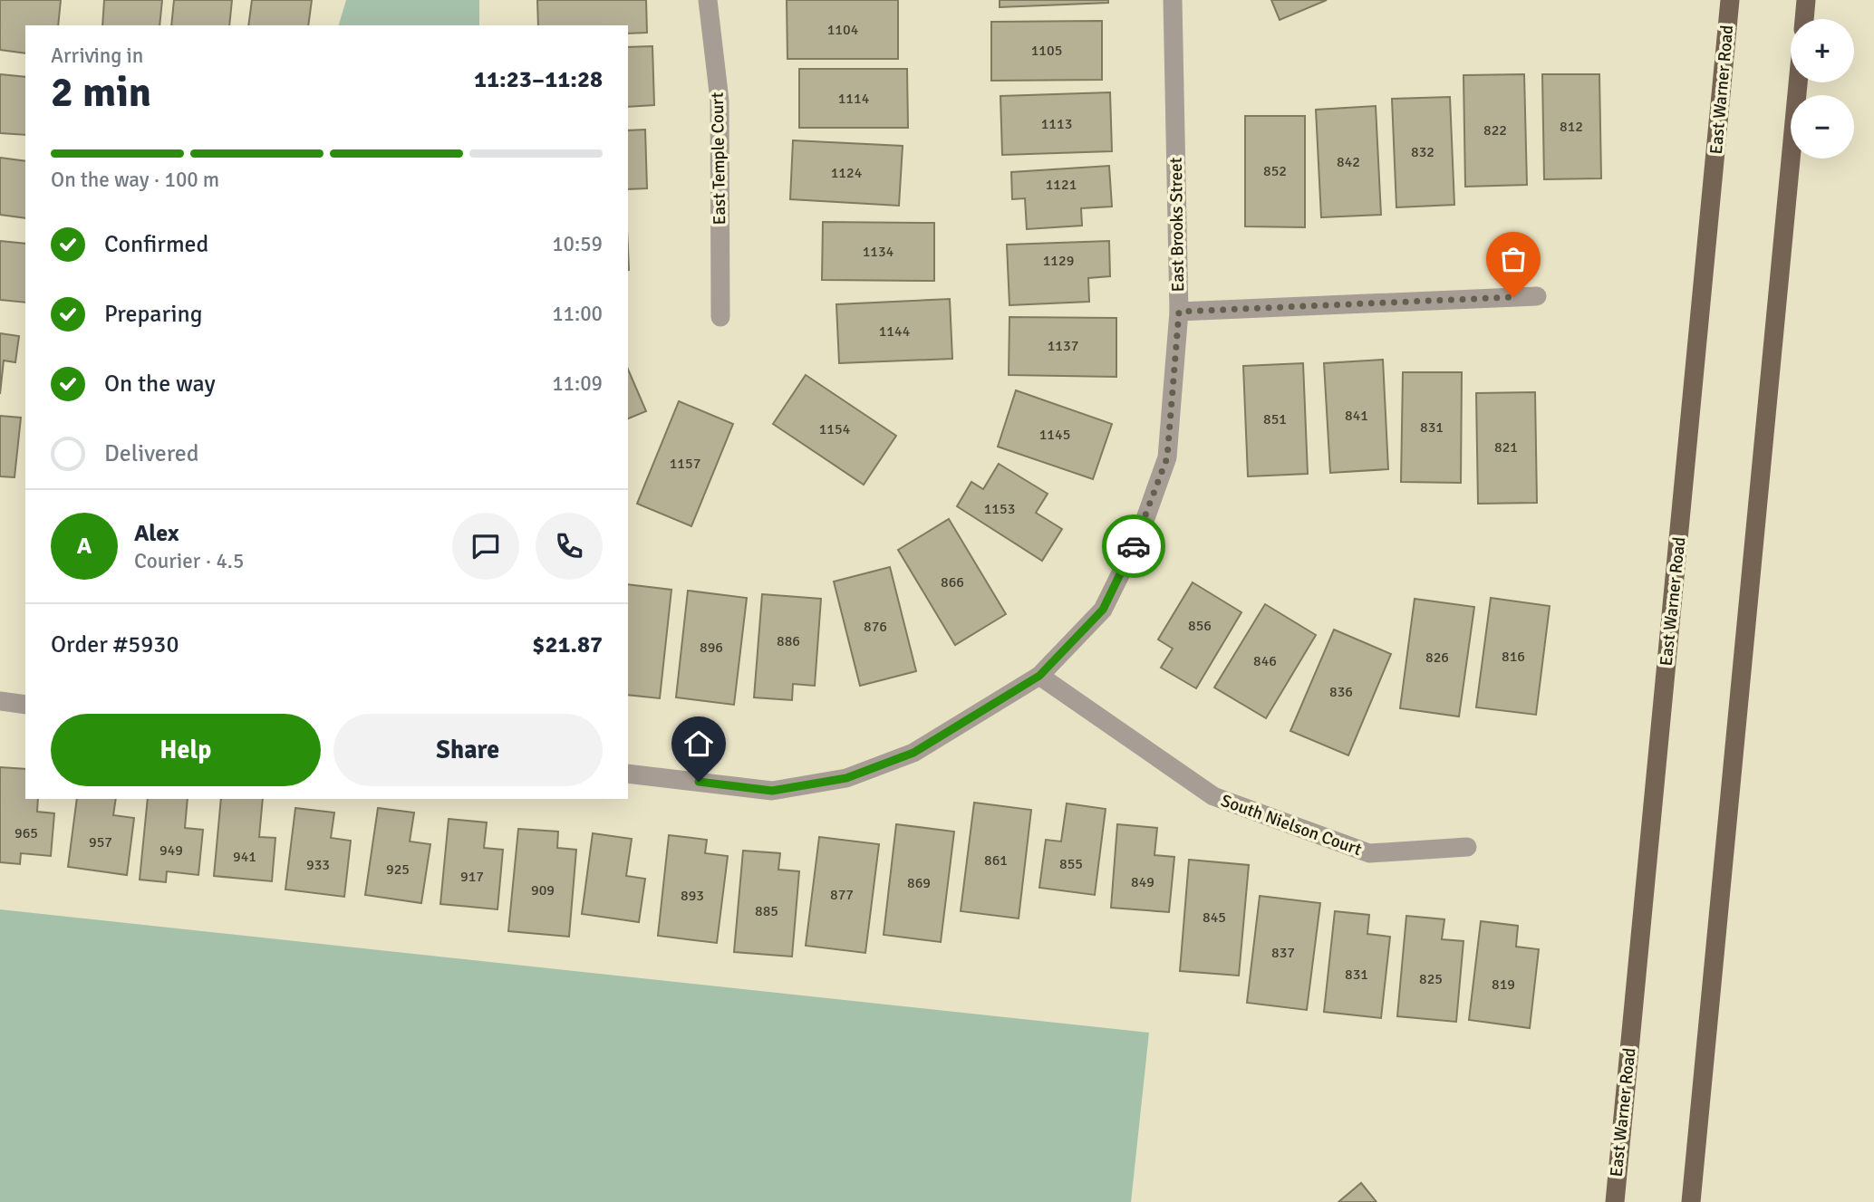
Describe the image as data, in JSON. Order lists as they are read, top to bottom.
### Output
{
  "streets": {
    "main road": ["East Warner Road"],
    "street": ["East Temple Court", "East Brooks Street", "South Nielson Court"]
  },
  "crossings": [
    ["East Brooks Street", "South Nielson Court"]
  ],
  "house_numbers": [
    "1104",
    "1105",
    "1114",
    "1113",
    "812",
    "822",
    "832",
    "842",
    "852",
    "1124",
    "1121",
    "1134",
    "1129",
    "1144",
    "1137",
    "841",
    "851",
    "831",
    "1154",
    "1145",
    "821",
    "1157",
    "1153",
    "866",
    "856",
    "876",
    "886",
    "896",
    "816",
    "826",
    "846",
    "836",
    "965",
    "957",
    "949",
    "941",
    "861",
    "855",
    "933",
    "925",
    "917",
    "849",
    "869",
    "909",
    "877",
    "893",
    "885",
    "845",
    "837",
    "831",
    "825",
    "819"
  ],
  "page": {
    "map_buttons": ["+", "−"],
    "heading": ["2 min", "Arriving in", "11:23–11:28"],
    "panel": [
      "Alex",
      "Courier · 4.5",
      "Order #5930",
      "$21.87"
    ],
    "bar": "On the way · 100 m",
    "list": [
      ["Confirmed", "10:59"],
      ["Preparing", "11:00"],
      ["On the way", "11:09"],
      "Delivered"
    ],
    "round": "A",
    "buttons": ["Help", "Share"]
  }
}
